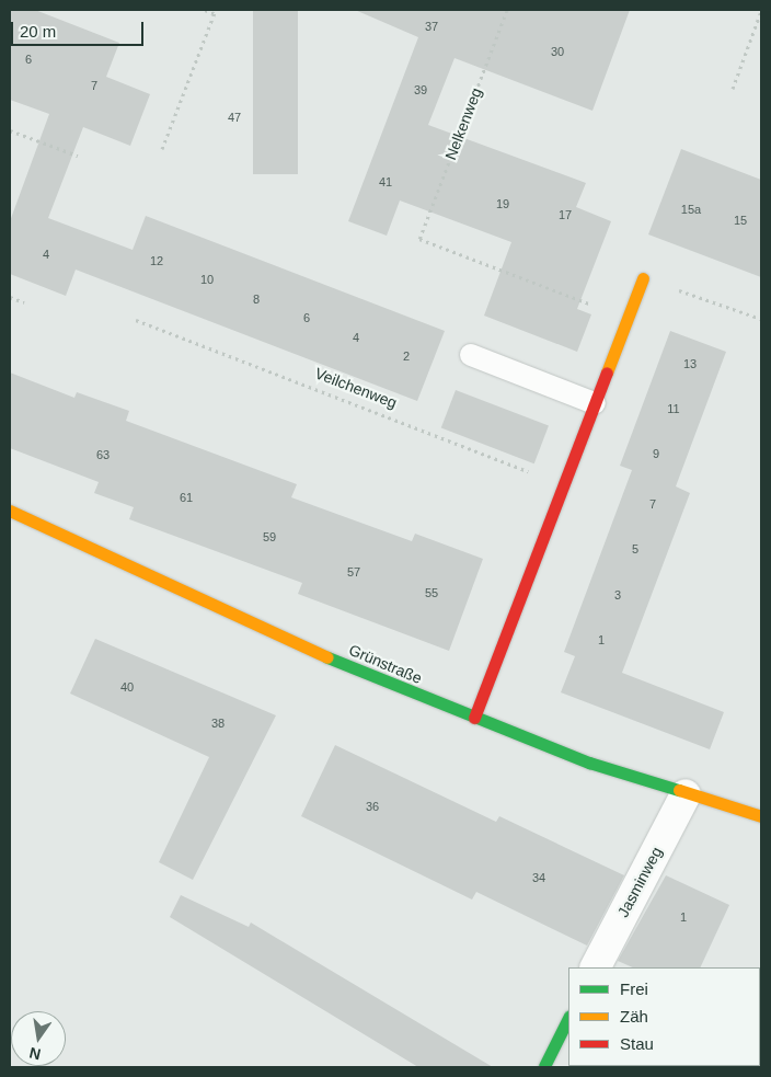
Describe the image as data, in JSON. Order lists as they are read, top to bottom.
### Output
{
  "streets": {
    "street": ["Grünstraße", "Jasminweg"],
    "path": ["Nelkenweg", "Veilchenweg"]
  },
  "crossings": [
    ["Grünstraße", "Jasminweg"]
  ],
  "house_numbers": [
    "37",
    "30",
    "6",
    "7",
    "39",
    "47",
    "41",
    "19",
    "15a",
    "17",
    "15",
    "4",
    "12",
    "10",
    "8",
    "6",
    "4",
    "2",
    "13",
    "11",
    "9",
    "63",
    "61",
    "7",
    "59",
    "5",
    "57",
    "55",
    "3",
    "1",
    "40",
    "38",
    "36",
    "34",
    "1"
  ],
  "legend": ["Frei", "Zäh", "Stau"],
  "scale_bar": "20 m",
  "north": "bottom"
}
